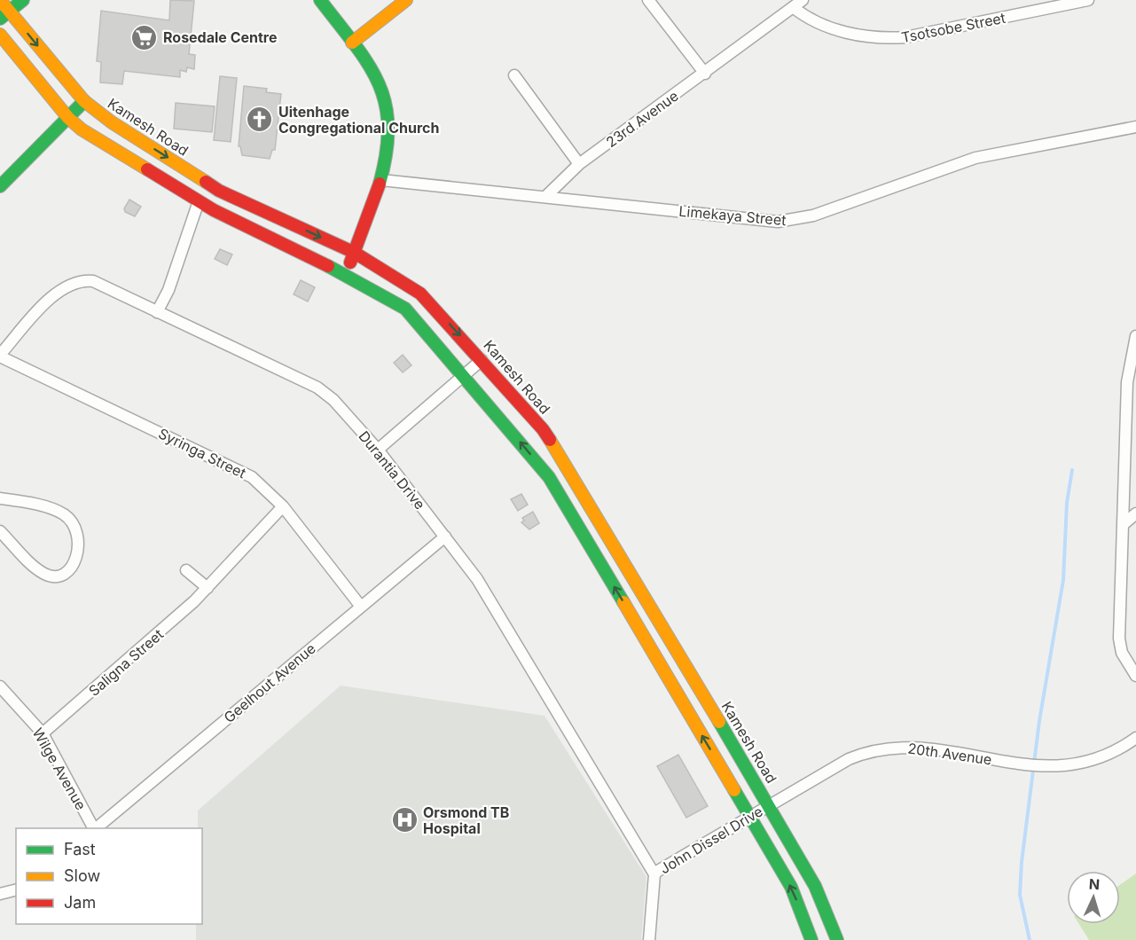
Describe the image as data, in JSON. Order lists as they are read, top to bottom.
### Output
{
  "streets": {
    "main road": ["Kamesh Road"],
    "street": [
      "Tsotsobe Street",
      "23rd Avenue",
      "Limekaya Street",
      "Syringa Street",
      "Durantia Drive",
      "Saligna Street",
      "Geelhout Avenue",
      "20th Avenue",
      "Wilge Avenue",
      "John Dissel Drive"
    ]
  },
  "crossings": [
    ["Tsotsobe Street", "23rd Avenue"],
    ["23rd Avenue", "Limekaya Street"],
    ["Kamesh Road", "20th Avenue"],
    ["Kamesh Road", "John Dissel Drive"],
    ["Syringa Street", "Durantia Drive"],
    ["Syringa Street", "Saligna Street"],
    ["Syringa Street", "Geelhout Avenue"],
    ["Durantia Drive", "Geelhout Avenue"],
    ["Durantia Drive", "John Dissel Drive"],
    ["Saligna Street", "Wilge Avenue"],
    ["20th Avenue", "John Dissel Drive"]
  ],
  "places": {
    "supermarket": ["Rosedale Centre"],
    "church": ["Uitenhage Congregational Church"],
    "hospital": ["Orsmond TB Hospital"]
  },
  "legend": ["Fast", "Slow", "Jam"],
  "north": "top"
}
